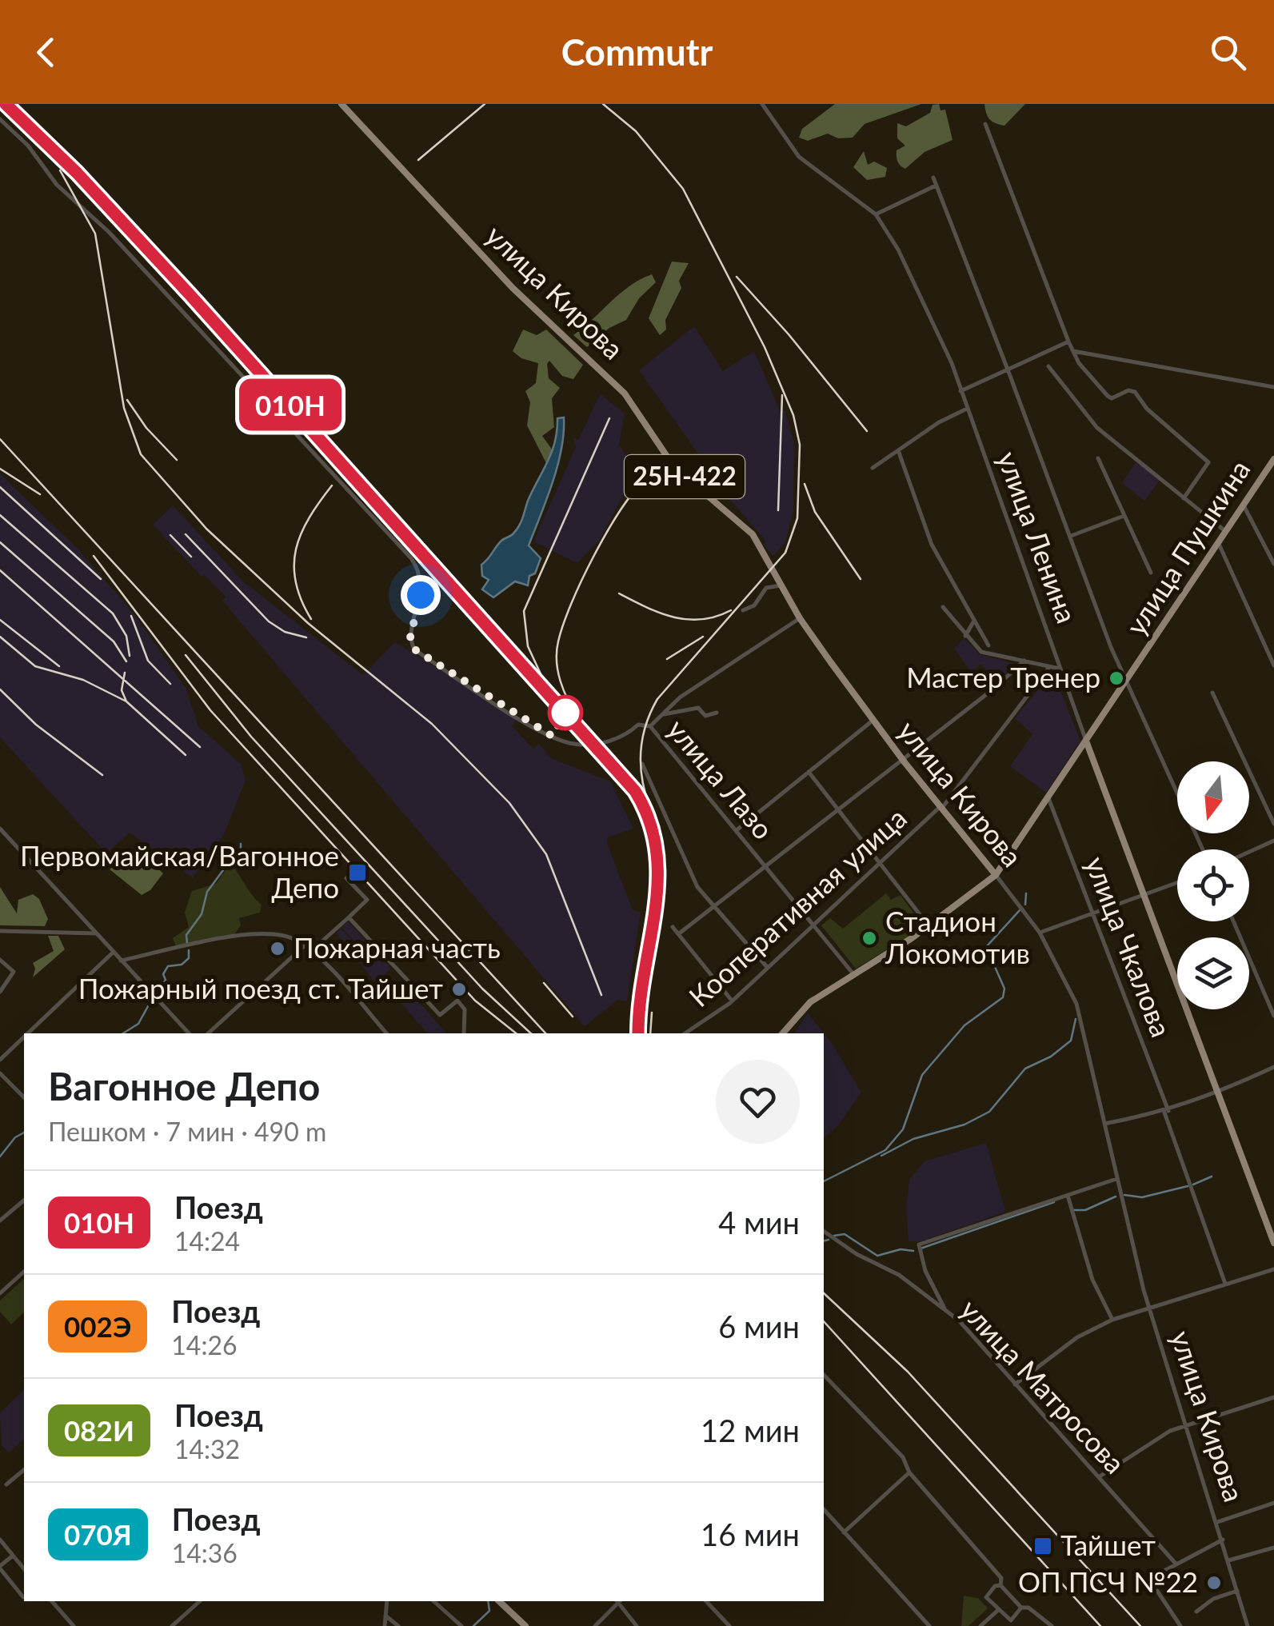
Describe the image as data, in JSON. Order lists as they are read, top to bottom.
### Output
{
  "streets": {
    "main road": [
      "улица Кирова",
      "25Н-422",
      "улица Ленина",
      "улица Пушкина"
    ],
    "street": [
      "улица Лазо",
      "Кооперативная улица",
      "улица Чкалова",
      "улица Матросова"
    ]
  },
  "crossings": [
    ["улица Кирова", "улица Пушкина"],
    ["улица Кирова", "Кооперативная улица"],
    ["улица Ленина", "улица Пушкина"],
    ["улица Пушкина", "улица Лазо"],
    ["улица Пушкина", "улица Чкалова"],
    ["улица Лазо", "Кооперативная улица"]
  ],
  "places": {
    "other": [
      "Мастер Тренер",
      "Стадион Локомотив",
      "Пожарная часть",
      "Пожарный поезд ст. Тайшет",
      "ОП ПСЧ №22"
    ],
    "transit": ["Первомайская/Вагонное Депо", "Тайшет"]
  },
  "north": "bottom",
  "page": {
    "header": "Commutr",
    "on_map": "010Н",
    "heading": ["Вагонное Депо", "Пешком · 7 мин · 490 m"],
    "list": [
      {
        "mark": "010Н",
        "name": "Поезд",
        "note": "14:24",
        "value": "4 мин"
      },
      {
        "mark": "002Э",
        "name": "Поезд",
        "note": "14:26",
        "value": "6 мин"
      },
      {
        "mark": "082И",
        "name": "Поезд",
        "note": "14:32",
        "value": "12 мин"
      },
      {
        "mark": "070Я",
        "name": "Поезд",
        "note": "14:36",
        "value": "16 мин"
      }
    ]
  }
}
